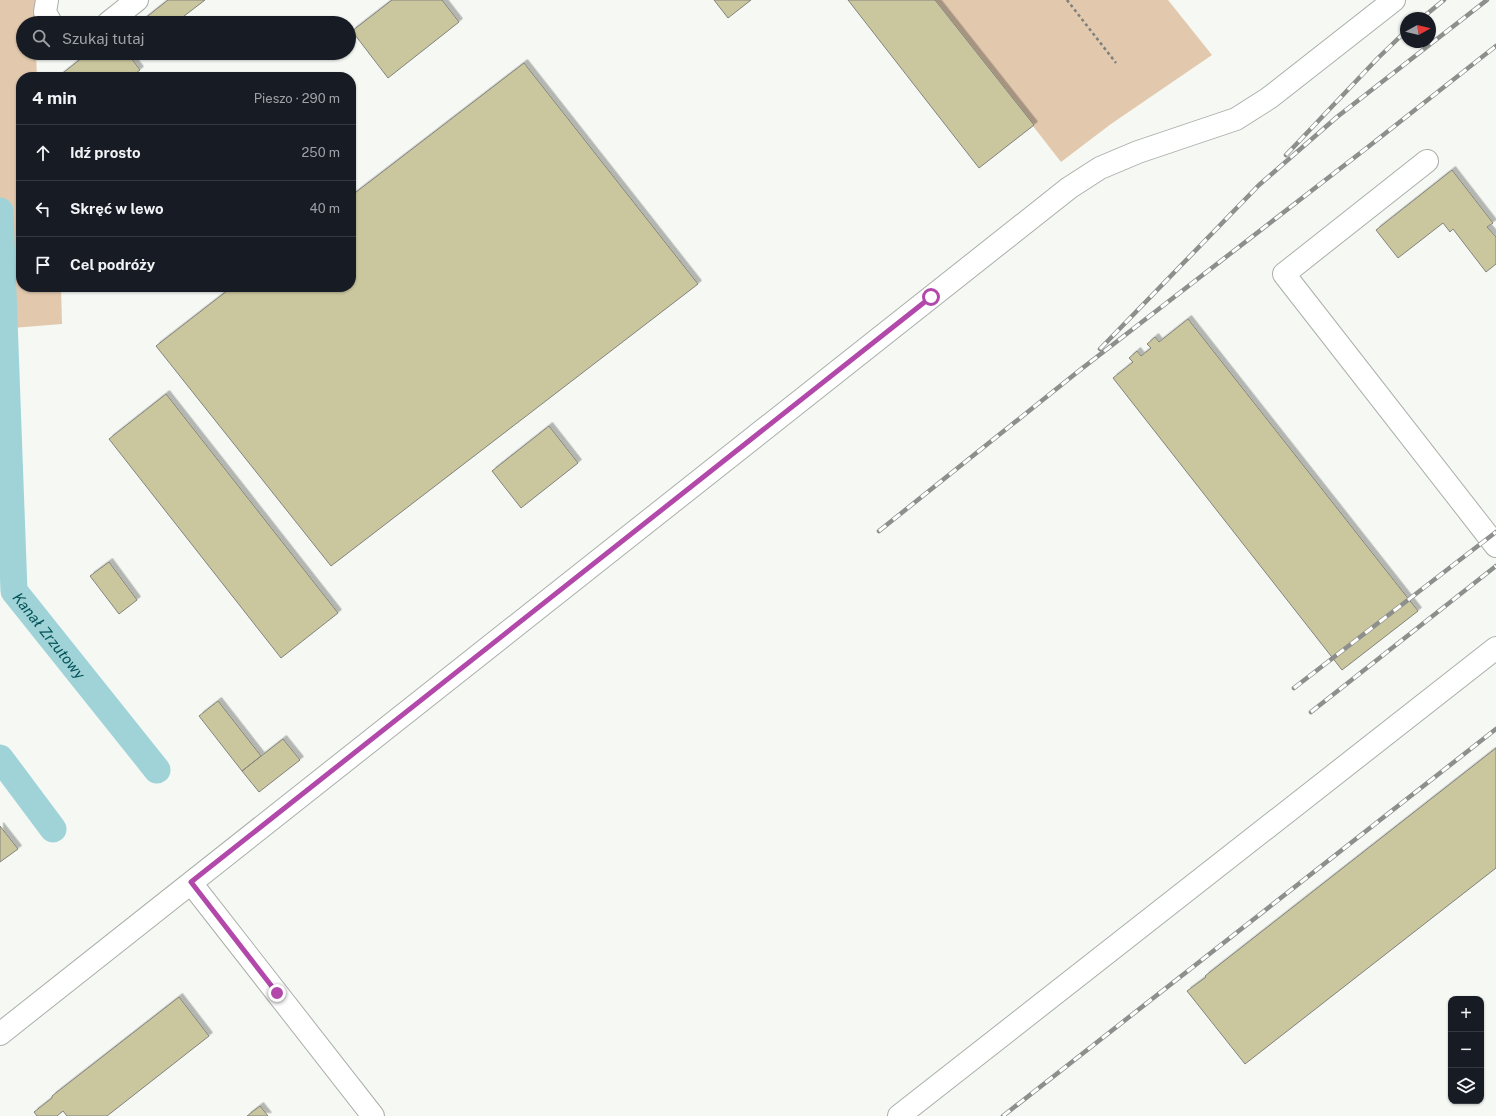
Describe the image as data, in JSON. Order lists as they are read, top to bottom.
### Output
{
  "water": ["Kanał Zrzutowy"],
  "north": "right",
  "page": {
    "search": "Szukaj tutaj",
    "heading": ["4 min", "Pieszo · 290 m"],
    "list": [
      ["Idź prosto", "250 m"],
      ["Skręć w lewo", "40 m"],
      "Cel podróży"
    ],
    "map_buttons": ["+", "−"]
  }
}
